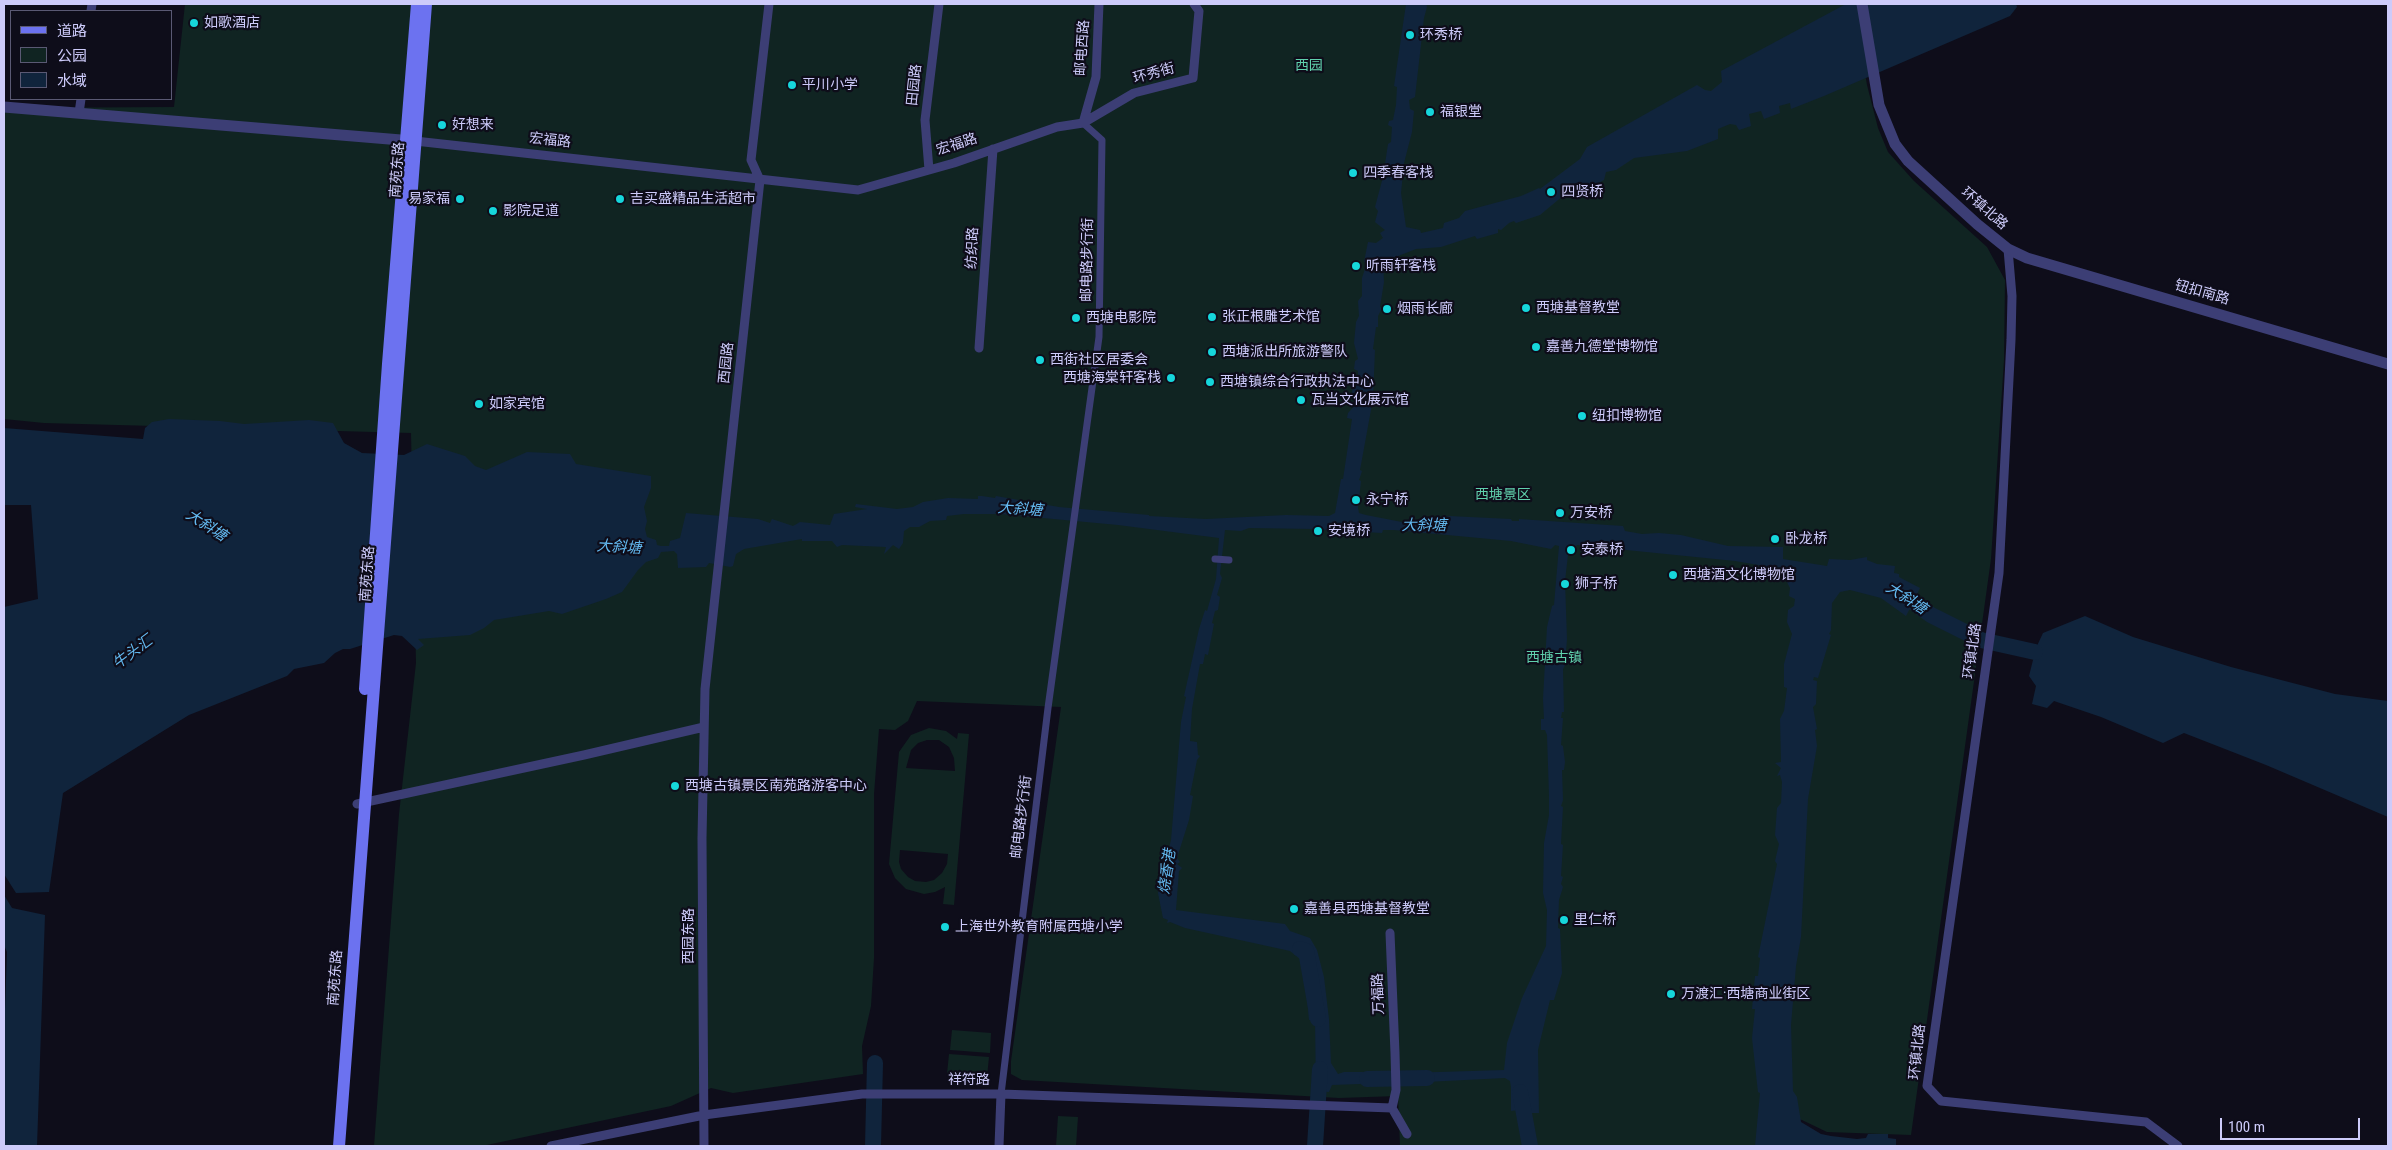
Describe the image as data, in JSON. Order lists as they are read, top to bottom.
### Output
{
  "streets": {
    "main road": ["南苑东路"],
    "street": [
      "邮电西路",
      "环秀街",
      "田园路",
      "宏福路",
      "环镇北路",
      "纺织路",
      "邮电路步行街",
      "钮扣南路",
      "西园路",
      "西园东路",
      "万福路",
      "祥符路"
    ]
  },
  "crossings": [
    ["邮电西路", "环秀街"],
    ["邮电西路", "宏福路"],
    ["邮电西路", "邮电路步行街"],
    ["环秀街", "宏福路"],
    ["环秀街", "邮电路步行街"],
    ["田园路", "宏福路"],
    ["宏福路", "南苑东路"],
    ["宏福路", "纺织路"],
    ["宏福路", "邮电路步行街"],
    ["宏福路", "西园路"],
    ["环镇北路", "钮扣南路"],
    ["邮电路步行街", "祥符路"],
    ["西园路", "西园东路"],
    ["西园东路", "祥符路"],
    ["万福路", "祥符路"]
  ],
  "water": ["大斜塘", "牛头汇", "烧香港"],
  "parks": ["西园", "西塘景区", "西塘古镇"],
  "places": [
    "如歌酒店",
    "环秀桥",
    "平川小学",
    "福银堂",
    "好想来",
    "四季春客栈",
    "四贤桥",
    "易家福",
    "吉买盛精品生活超市",
    "影院足道",
    "听雨轩客栈",
    "西塘基督教堂",
    "烟雨长廊",
    "张正根雕艺术馆",
    "西塘电影院",
    "嘉善九德堂博物馆",
    "西塘派出所旅游警队",
    "西街社区居委会",
    "西塘海棠轩客栈",
    "西塘镇综合行政执法中心",
    "瓦当文化展示馆",
    "如家宾馆",
    "纽扣博物馆",
    "永宁桥",
    "万安桥",
    "安境桥",
    "卧龙桥",
    "安泰桥",
    "西塘酒文化博物馆",
    "狮子桥",
    "西塘古镇景区南苑路游客中心",
    "嘉善县西塘基督教堂",
    "里仁桥",
    "上海世外教育附属西塘小学",
    "万渡汇·西塘商业街区"
  ],
  "legend": ["道路", "公园", "水域"],
  "scale_bar": "100 m"
}
